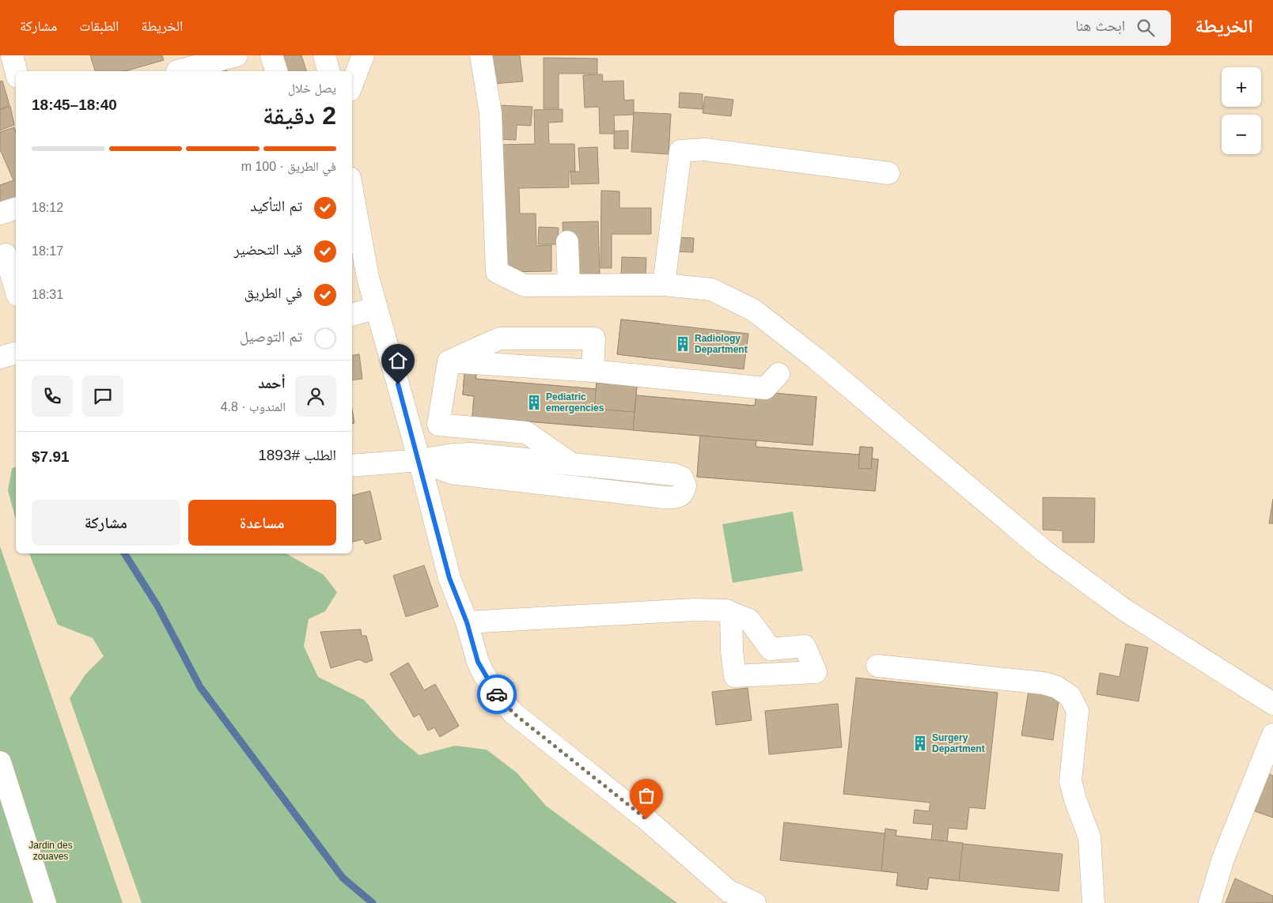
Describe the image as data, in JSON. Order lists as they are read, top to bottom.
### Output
{
  "parks": ["Jardin des zouaves"],
  "places": {
    "building": ["Radiology Department", "Pediatric emergencies", "Surgery Department"]
  },
  "page": {
    "header": "الخريطة",
    "search": "ابحث هنا",
    "nav": ["الخريطة", "الطبقات", "مشاركة"],
    "map_buttons": ["+", "−"],
    "heading": ["2 دقيقة", "يصل خلال", "18:40–18:45"],
    "panel": [
      "أحمد",
      "المندوب · 4.8",
      "الطلب #1893",
      "$7.91"
    ],
    "bar": "في الطريق · 100 m",
    "list": [
      ["تم التأكيد", "18:12"],
      ["قيد التحضير", "18:17"],
      ["في الطريق", "18:31"],
      "تم التوصيل"
    ],
    "buttons": ["مساعدة", "مشاركة"]
  }
}
